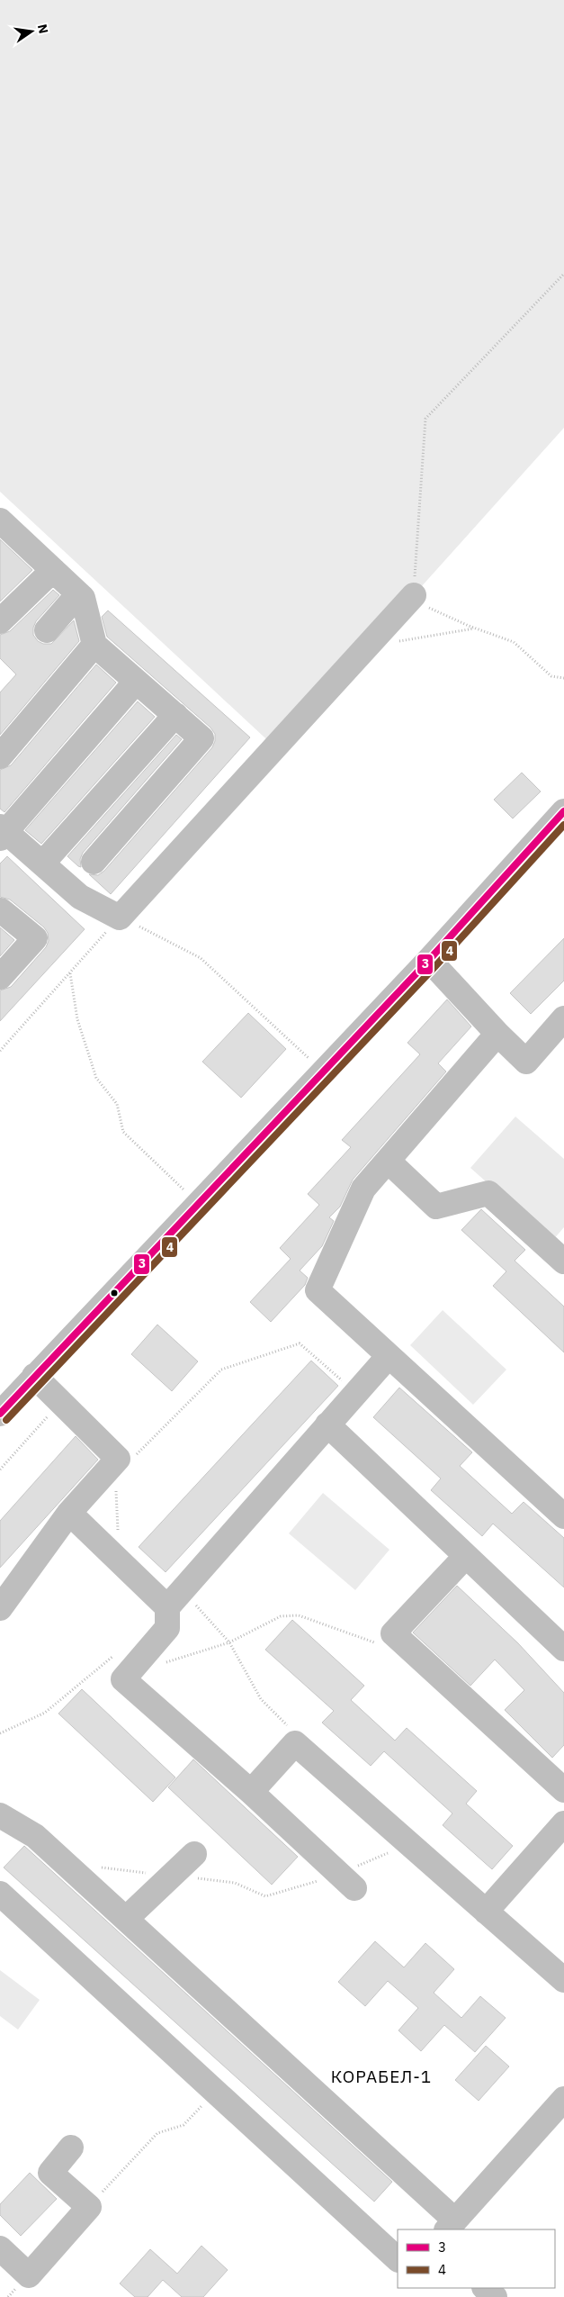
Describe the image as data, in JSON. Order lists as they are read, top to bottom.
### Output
{
  "districts": ["КОРАБЕЛ-1"],
  "lines": ["transit line 3", "transit line 4"],
  "legend": ["3", "4"],
  "north": "right"
}
